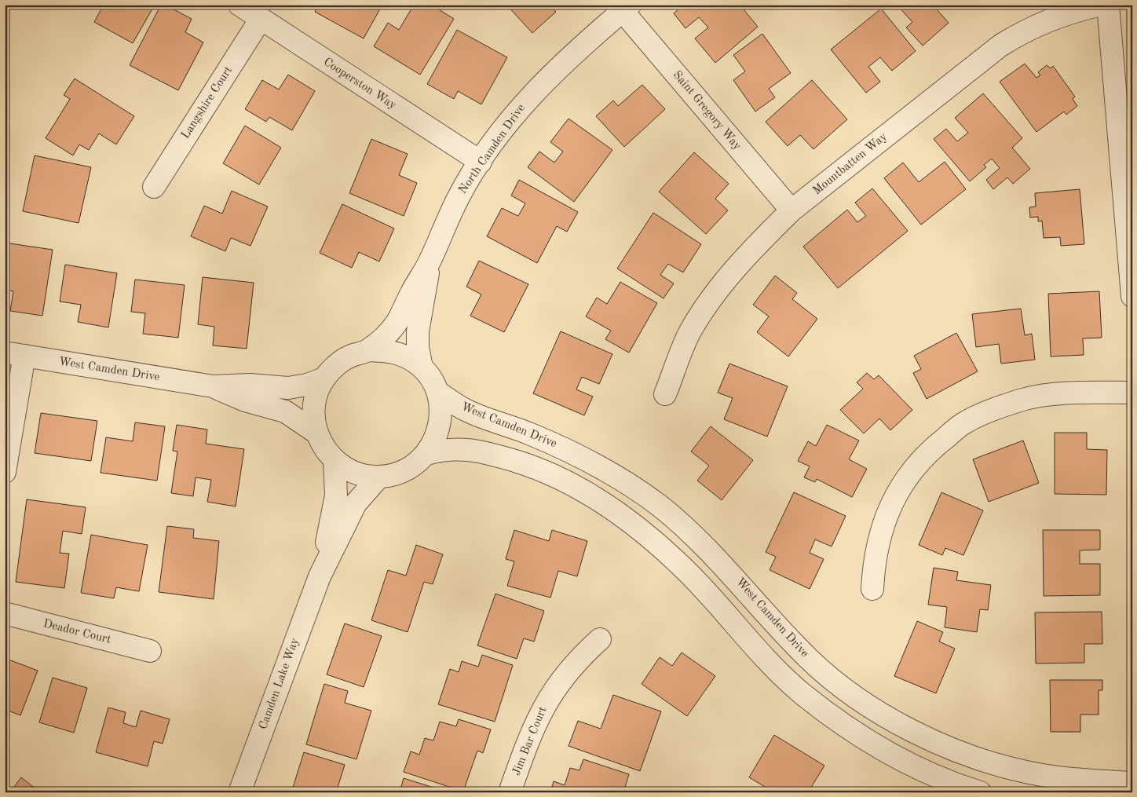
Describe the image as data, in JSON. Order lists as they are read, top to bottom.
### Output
{
  "streets": {
    "street": [
      "Cooperston Way",
      "Langshire Court",
      "Saint Gregory Way",
      "North Camden Drive",
      "Mountbatten Way",
      "West Camden Drive",
      "Deador Court",
      "Camden Lake Way",
      "Jim Bar Court"
    ]
  },
  "crossings": [
    ["Cooperston Way", "Langshire Court"],
    ["Cooperston Way", "North Camden Drive"],
    ["Saint Gregory Way", "North Camden Drive"],
    ["Saint Gregory Way", "Mountbatten Way"],
    ["North Camden Drive", "West Camden Drive"],
    ["North Camden Drive", "Camden Lake Way"],
    ["West Camden Drive", "Camden Lake Way"]
  ]
}
